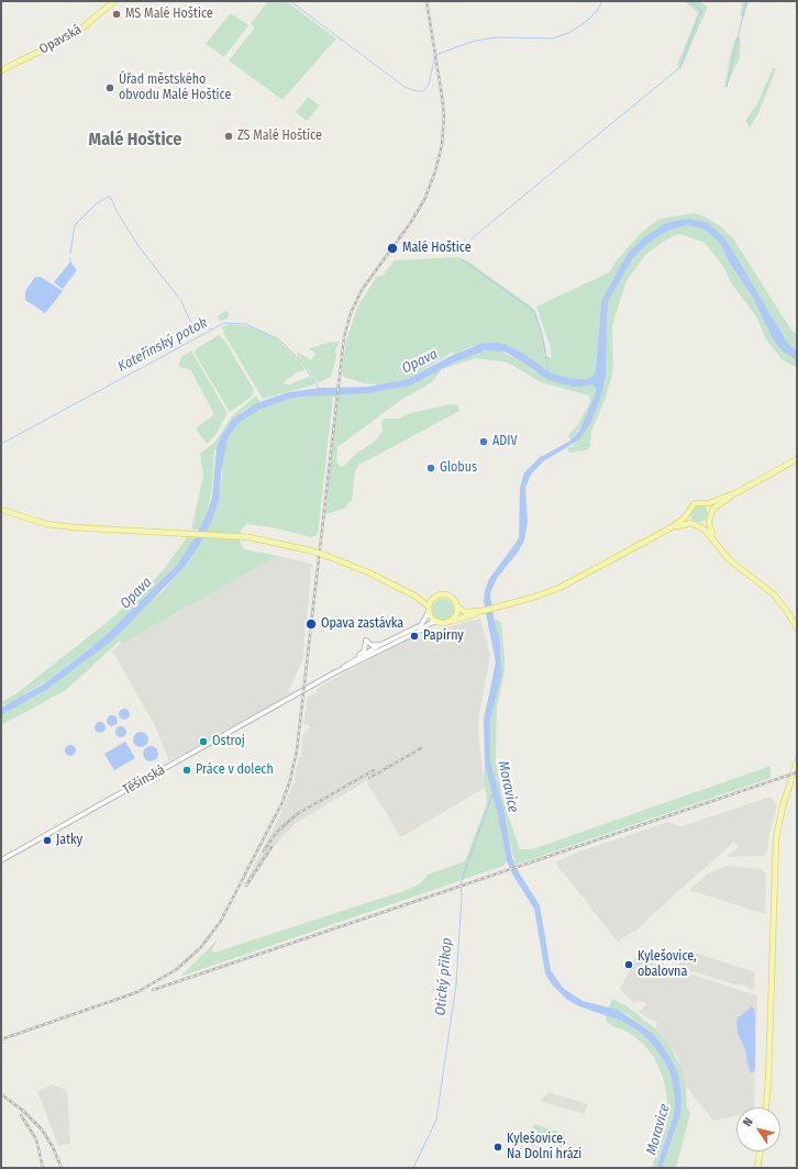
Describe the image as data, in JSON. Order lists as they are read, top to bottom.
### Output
{
  "streets": {
    "main road": ["Opavská", "Těšínská"]
  },
  "districts": ["Malé Hoštice"],
  "water": [
    "Kateřinský potok",
    "Opava",
    "Moravice",
    "Otický příkop"
  ],
  "places": [
    "MS Malé Hoštice",
    "Úřad městského obvodu Malé Hoštice",
    "ZS Malé Hoštice",
    "Malé Hoštice",
    "ADIV",
    "Globus",
    "Opava zastávka",
    "Papírny",
    "Ostroj",
    "Práce v dolech",
    "Jatky",
    "Kylešovice, obalovna",
    "Kylešovice, Na Dolní hrázi"
  ],
  "north": "top left"
}
